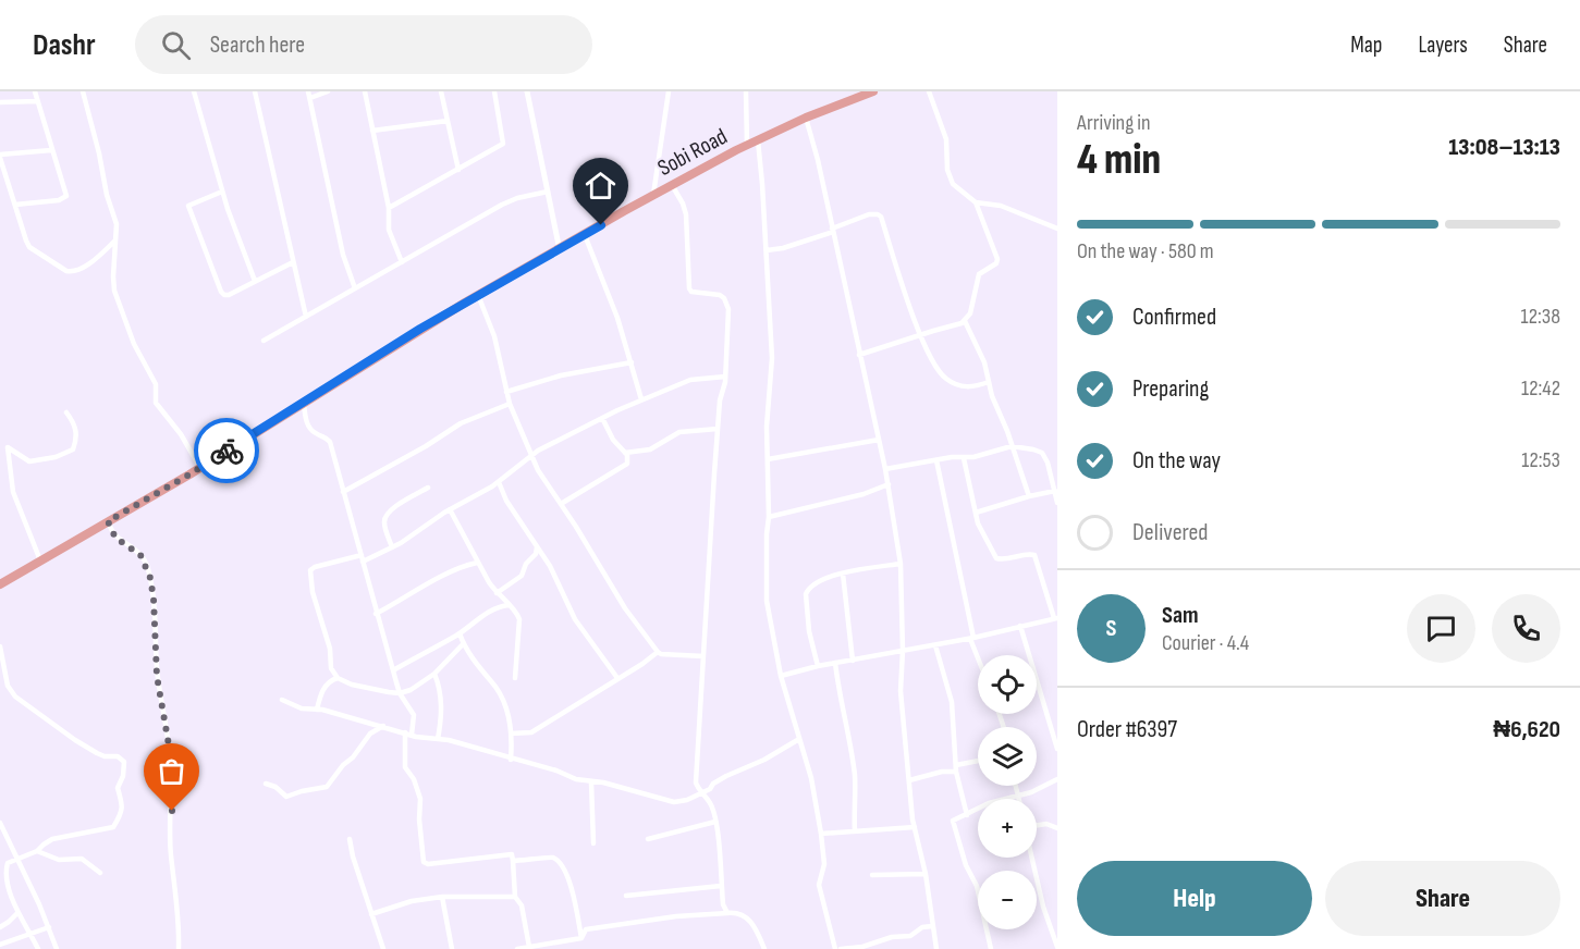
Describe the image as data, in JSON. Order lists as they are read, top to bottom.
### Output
{
  "streets": {
    "highway": ["Sobi Road"]
  },
  "page": {
    "header": "Dashr",
    "search": "Search here",
    "nav": ["Map", "Layers", "Share"],
    "heading": ["4 min", "Arriving in", "13:08–13:13"],
    "panel": [
      "Sam",
      "Courier · 4.4",
      "Order #6397",
      "₦6,620"
    ],
    "bar": "On the way · 580 m",
    "list": [
      ["Confirmed", "12:38"],
      ["Preparing", "12:42"],
      ["On the way", "12:53"],
      "Delivered"
    ],
    "round": "S",
    "map_buttons": ["+", "−"],
    "buttons": ["Help", "Share"]
  }
}
